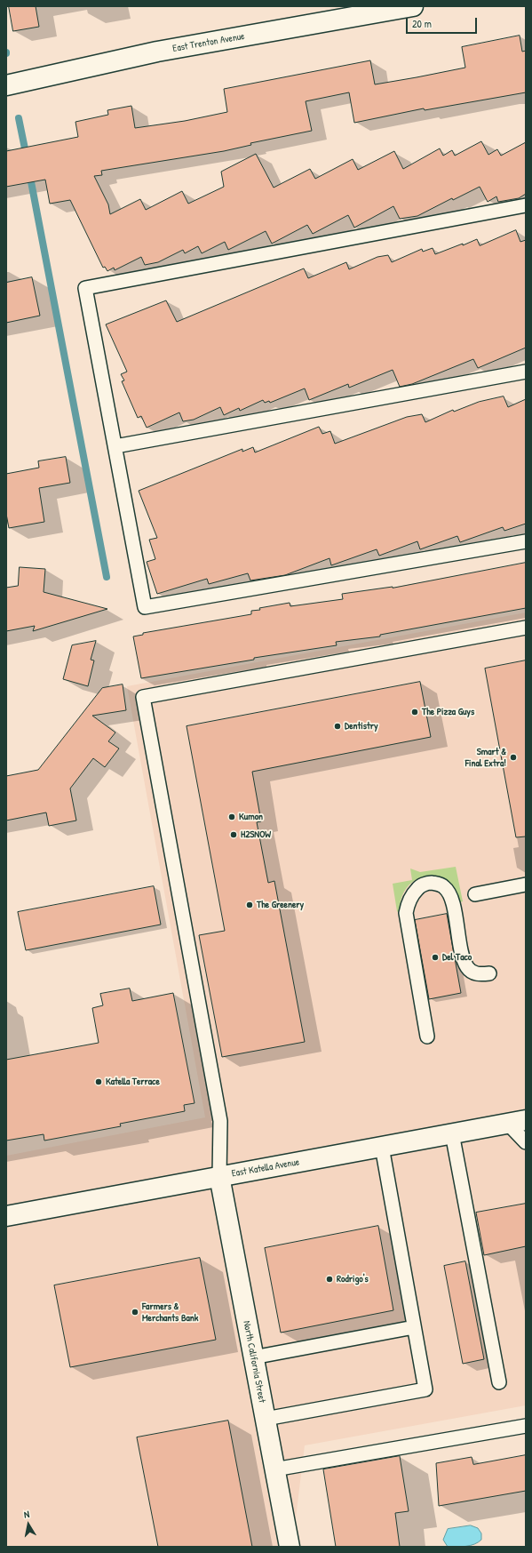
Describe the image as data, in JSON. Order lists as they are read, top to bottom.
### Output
{
  "streets": {
    "street": ["East Trenton Avenue", "East Katella Avenue", "North California Street"]
  },
  "crossings": [
    ["East Katella Avenue", "North California Street"]
  ],
  "places": [
    "The Pizza Guys",
    "Dentistry",
    "Smart & Final Extra!",
    "Kumon",
    "H2SNOW",
    "The Greenery",
    "Del Taco",
    "Katella Terrace",
    "Rodrigo's",
    "Farmers & Merchants Bank"
  ],
  "scale_bar": "20 m",
  "north": "top"
}
